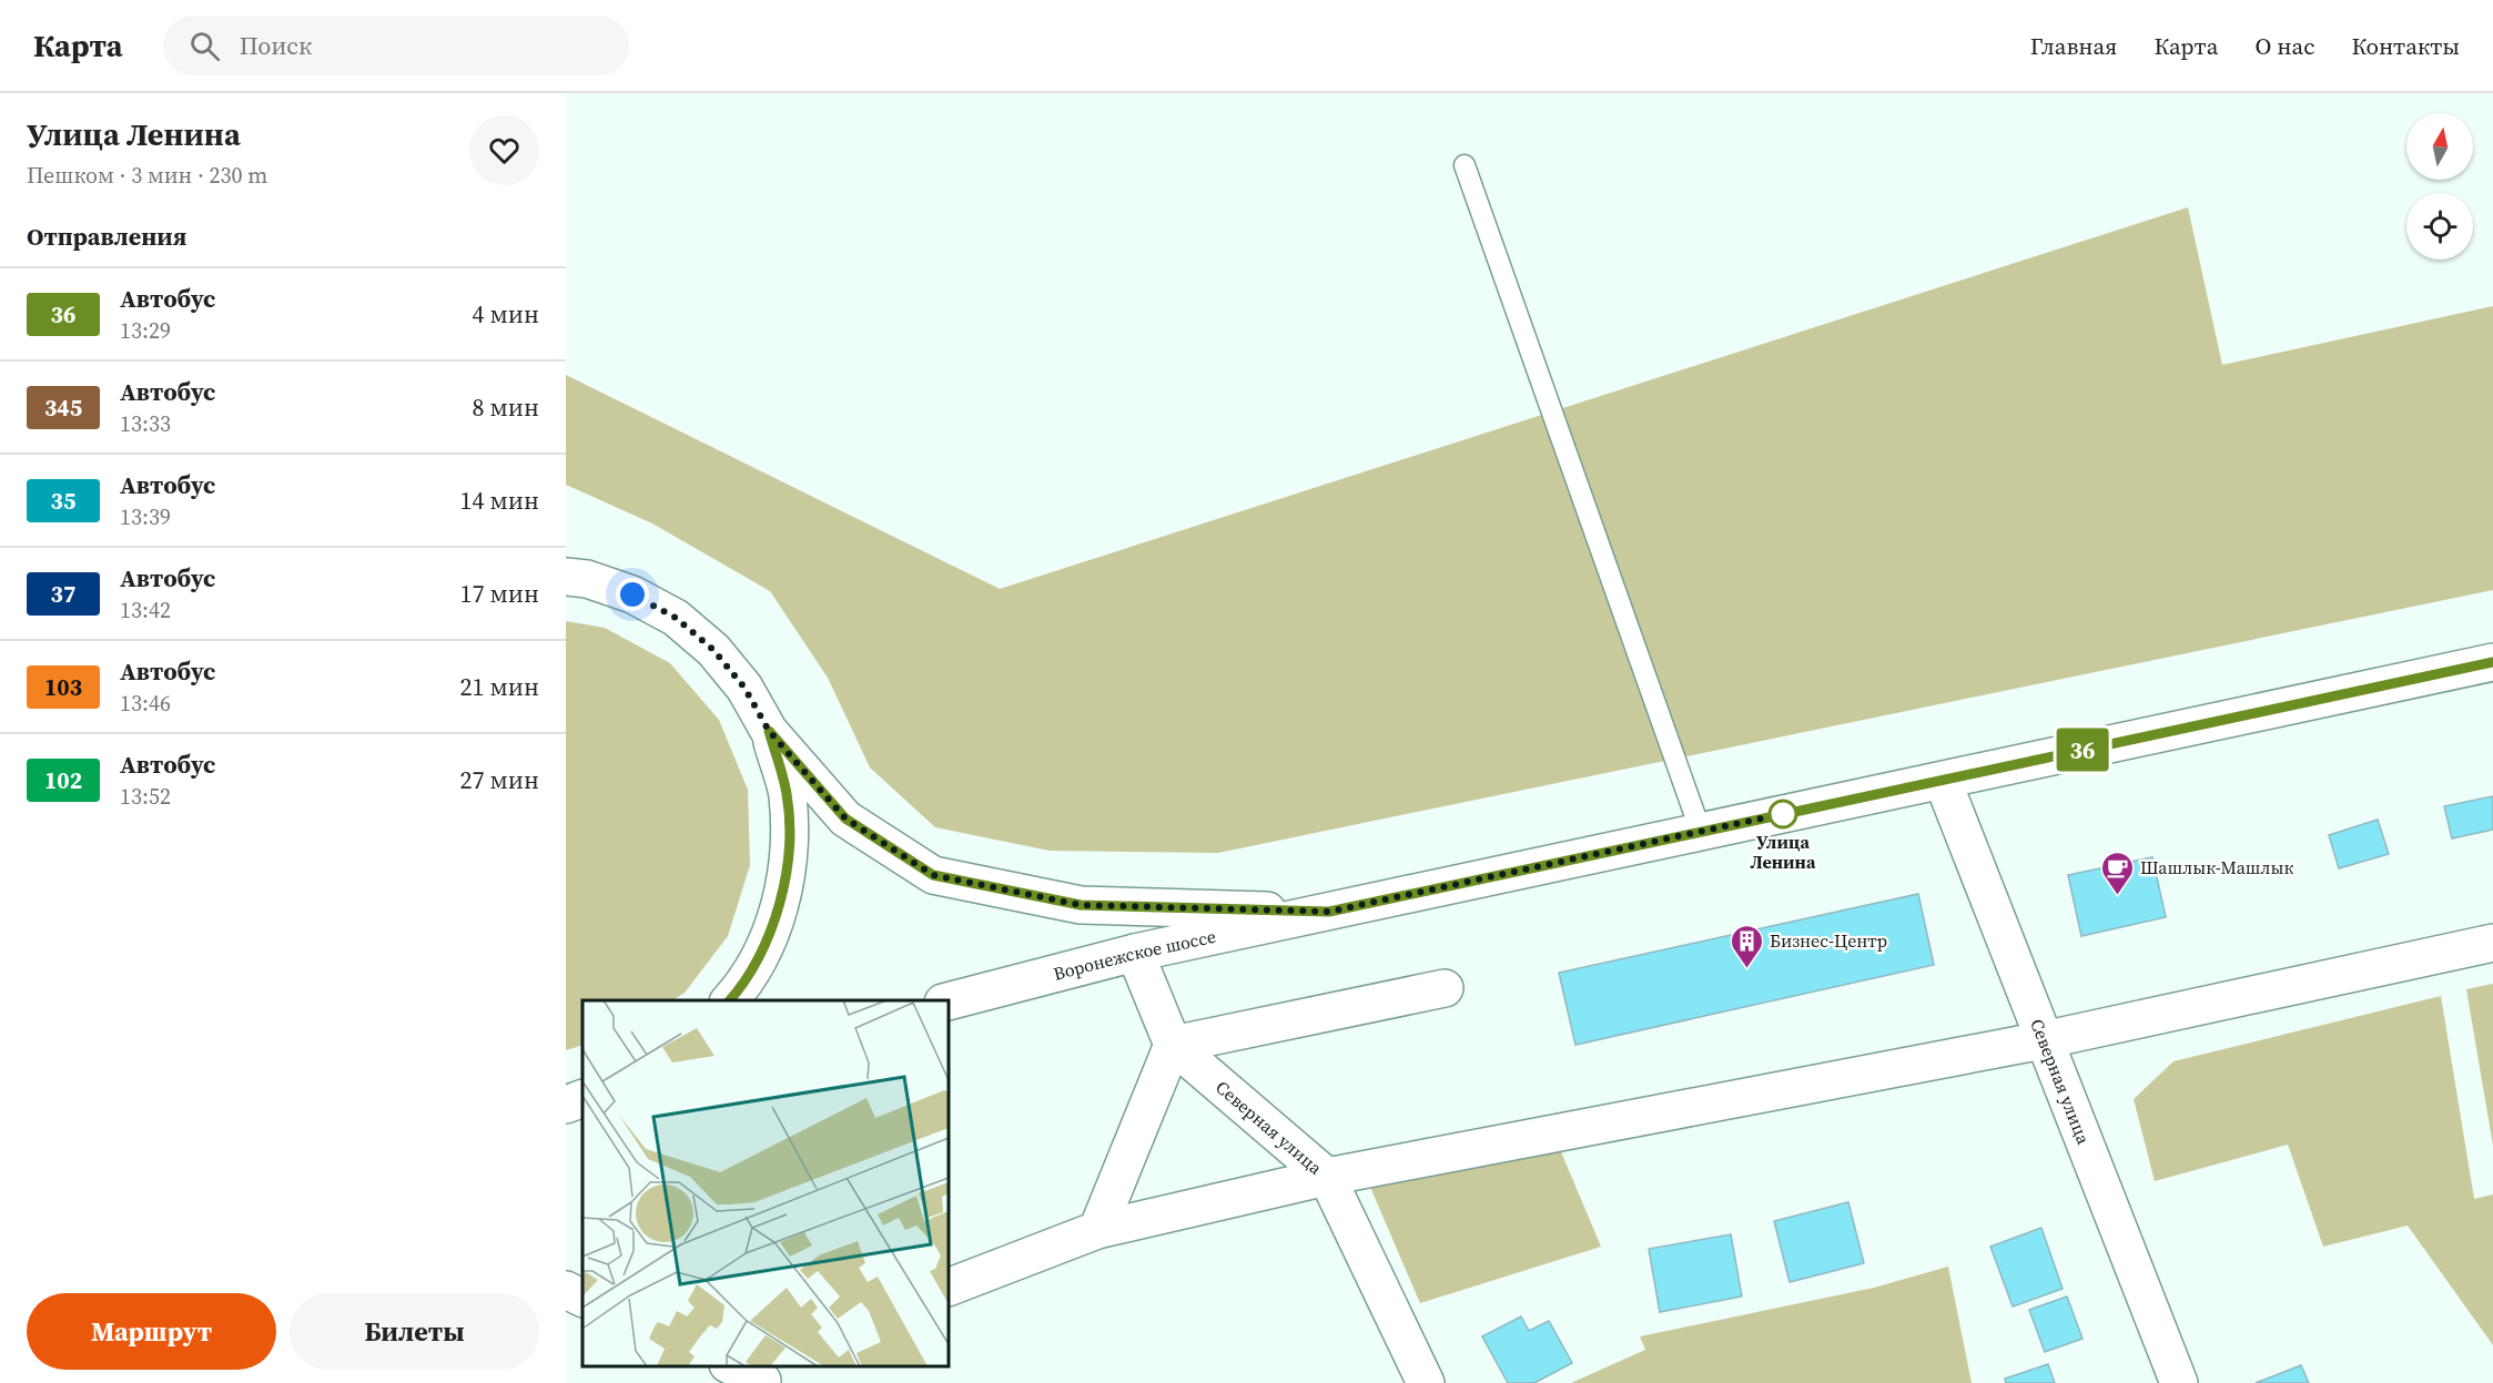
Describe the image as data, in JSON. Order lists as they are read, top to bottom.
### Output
{
  "streets": {
    "street": ["Воронежское шоссе", "Северная улица"]
  },
  "crossings": [
    ["Воронежское шоссе", "Северная улица"]
  ],
  "places": {
    "other": ["Улица Ленина"],
    "cafe": ["Шашлык-Машлык"],
    "building": ["Бизнес-Центр"]
  },
  "lines": ["bus line 36"],
  "north": "top",
  "page": {
    "header": "Карта",
    "search": "Поиск",
    "nav": [
      "Главная",
      "Карта",
      "О нас",
      "Контакты"
    ],
    "heading": [
      ["Улица Ленина", "Пешком · 3 мин · 230 m"],
      "Отправления"
    ],
    "on_map": "36",
    "list": [
      {
        "mark": "36",
        "name": "Автобус",
        "note": "13:29",
        "value": "4 мин"
      },
      {
        "mark": "345",
        "name": "Автобус",
        "note": "13:33",
        "value": "8 мин"
      },
      {
        "mark": "35",
        "name": "Автобус",
        "note": "13:39",
        "value": "14 мин"
      },
      {
        "mark": "37",
        "name": "Автобус",
        "note": "13:42",
        "value": "17 мин"
      },
      {
        "mark": "103",
        "name": "Автобус",
        "note": "13:46",
        "value": "21 мин"
      },
      {
        "mark": "102",
        "name": "Автобус",
        "note": "13:52",
        "value": "27 мин"
      }
    ],
    "buttons": ["Маршрут", "Билеты"]
  }
}
